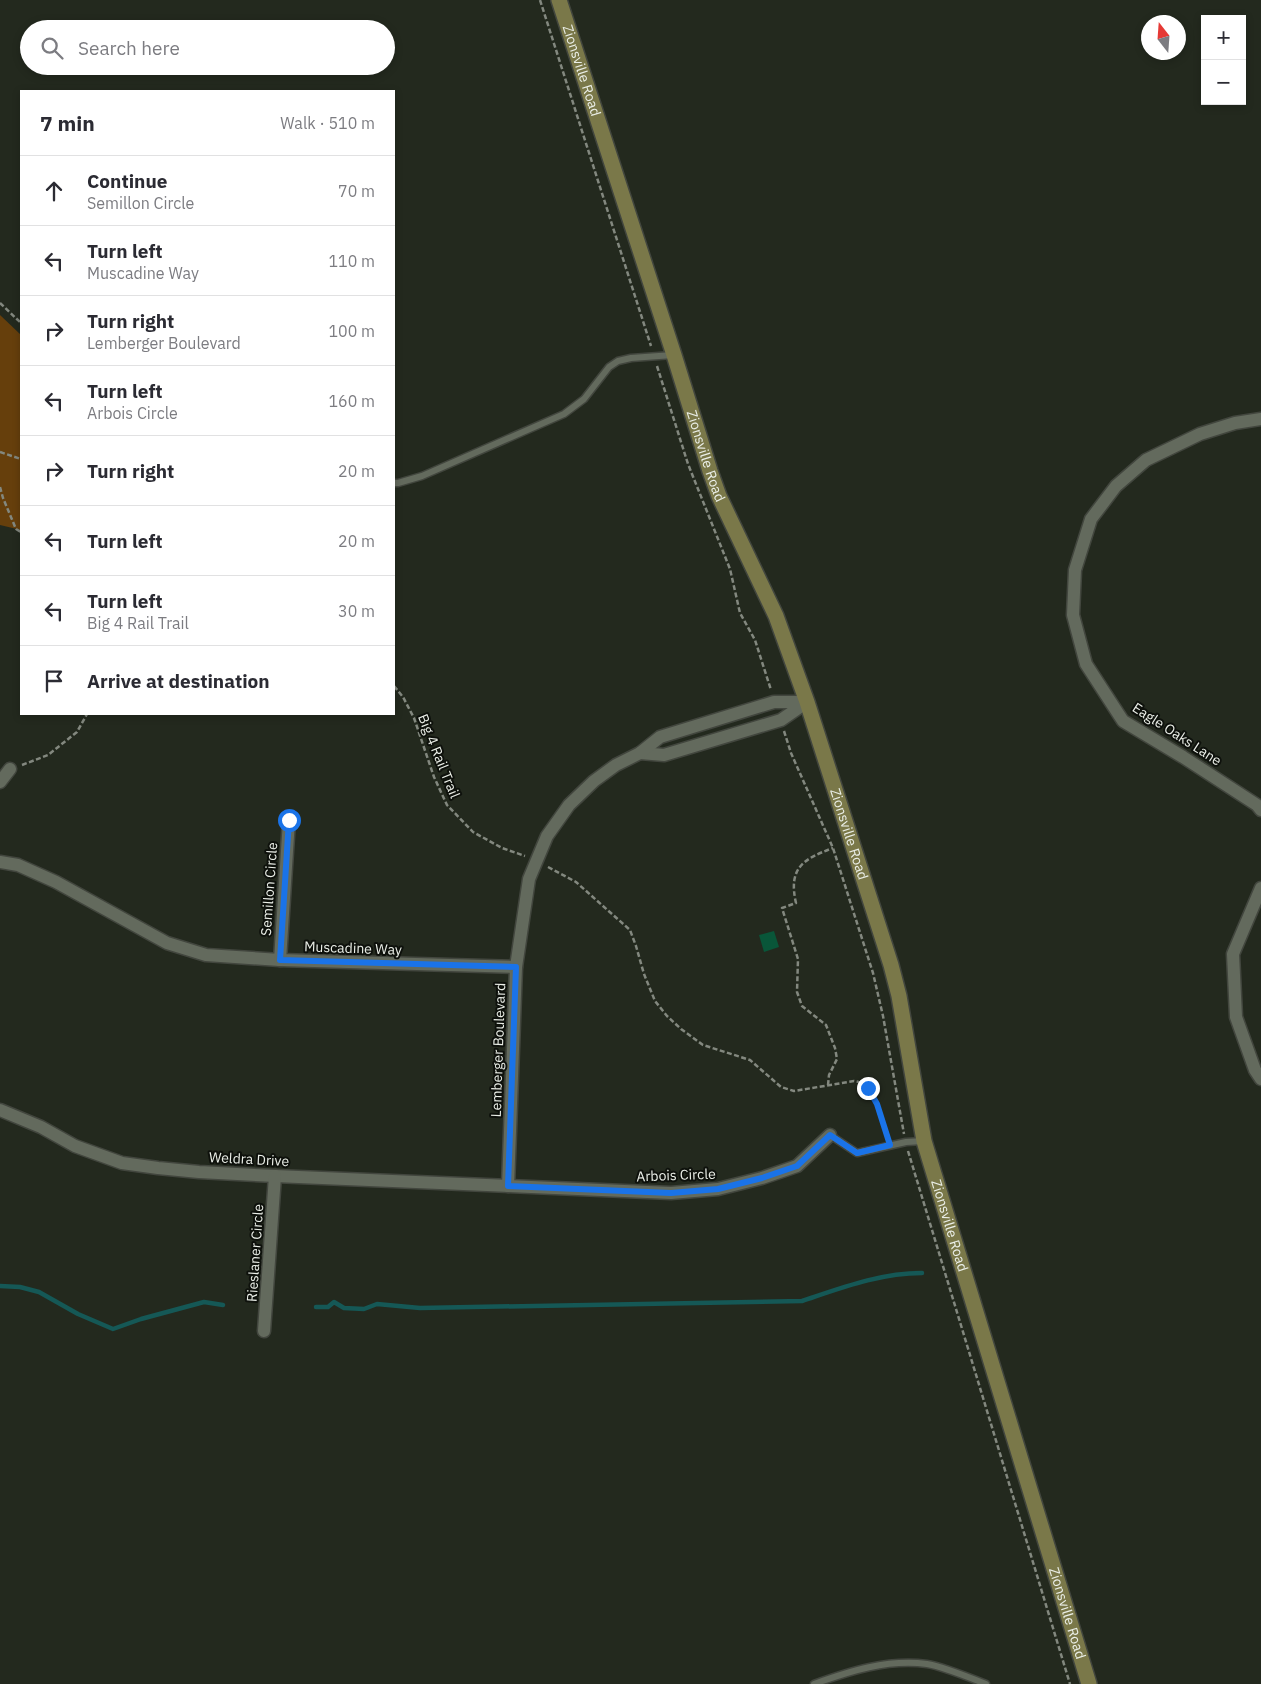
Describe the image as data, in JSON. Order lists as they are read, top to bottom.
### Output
{
  "streets": {
    "main road": ["Zionsville Road"],
    "street": [
      "Eagle Oaks Lane",
      "Semillon Circle",
      "Muscadine Way",
      "Lemberger Boulevard",
      "Weldra Drive",
      "Arbois Circle",
      "Rieslaner Circle"
    ],
    "path": ["Big 4 Rail Trail"]
  },
  "crossings": [
    ["Zionsville Road", "Lemberger Boulevard"],
    ["Semillon Circle", "Muscadine Way"],
    ["Muscadine Way", "Lemberger Boulevard"],
    ["Lemberger Boulevard", "Weldra Drive"],
    ["Lemberger Boulevard", "Arbois Circle"],
    ["Weldra Drive", "Arbois Circle"],
    ["Weldra Drive", "Rieslaner Circle"]
  ],
  "north": "top",
  "page": {
    "map_buttons": ["+", "−"],
    "search": "Search here",
    "heading": ["7 min", "Walk · 510 m"],
    "list": [
      ["Continue", "Semillon Circle", "70 m"],
      ["Turn left", "Muscadine Way", "110 m"],
      ["Turn right", "Lemberger Boulevard", "100 m"],
      ["Turn left", "Arbois Circle", "160 m"],
      ["Turn right", "20 m"],
      ["Turn left", "20 m"],
      ["Turn left", "Big 4 Rail Trail", "30 m"],
      "Arrive at destination"
    ]
  }
}
